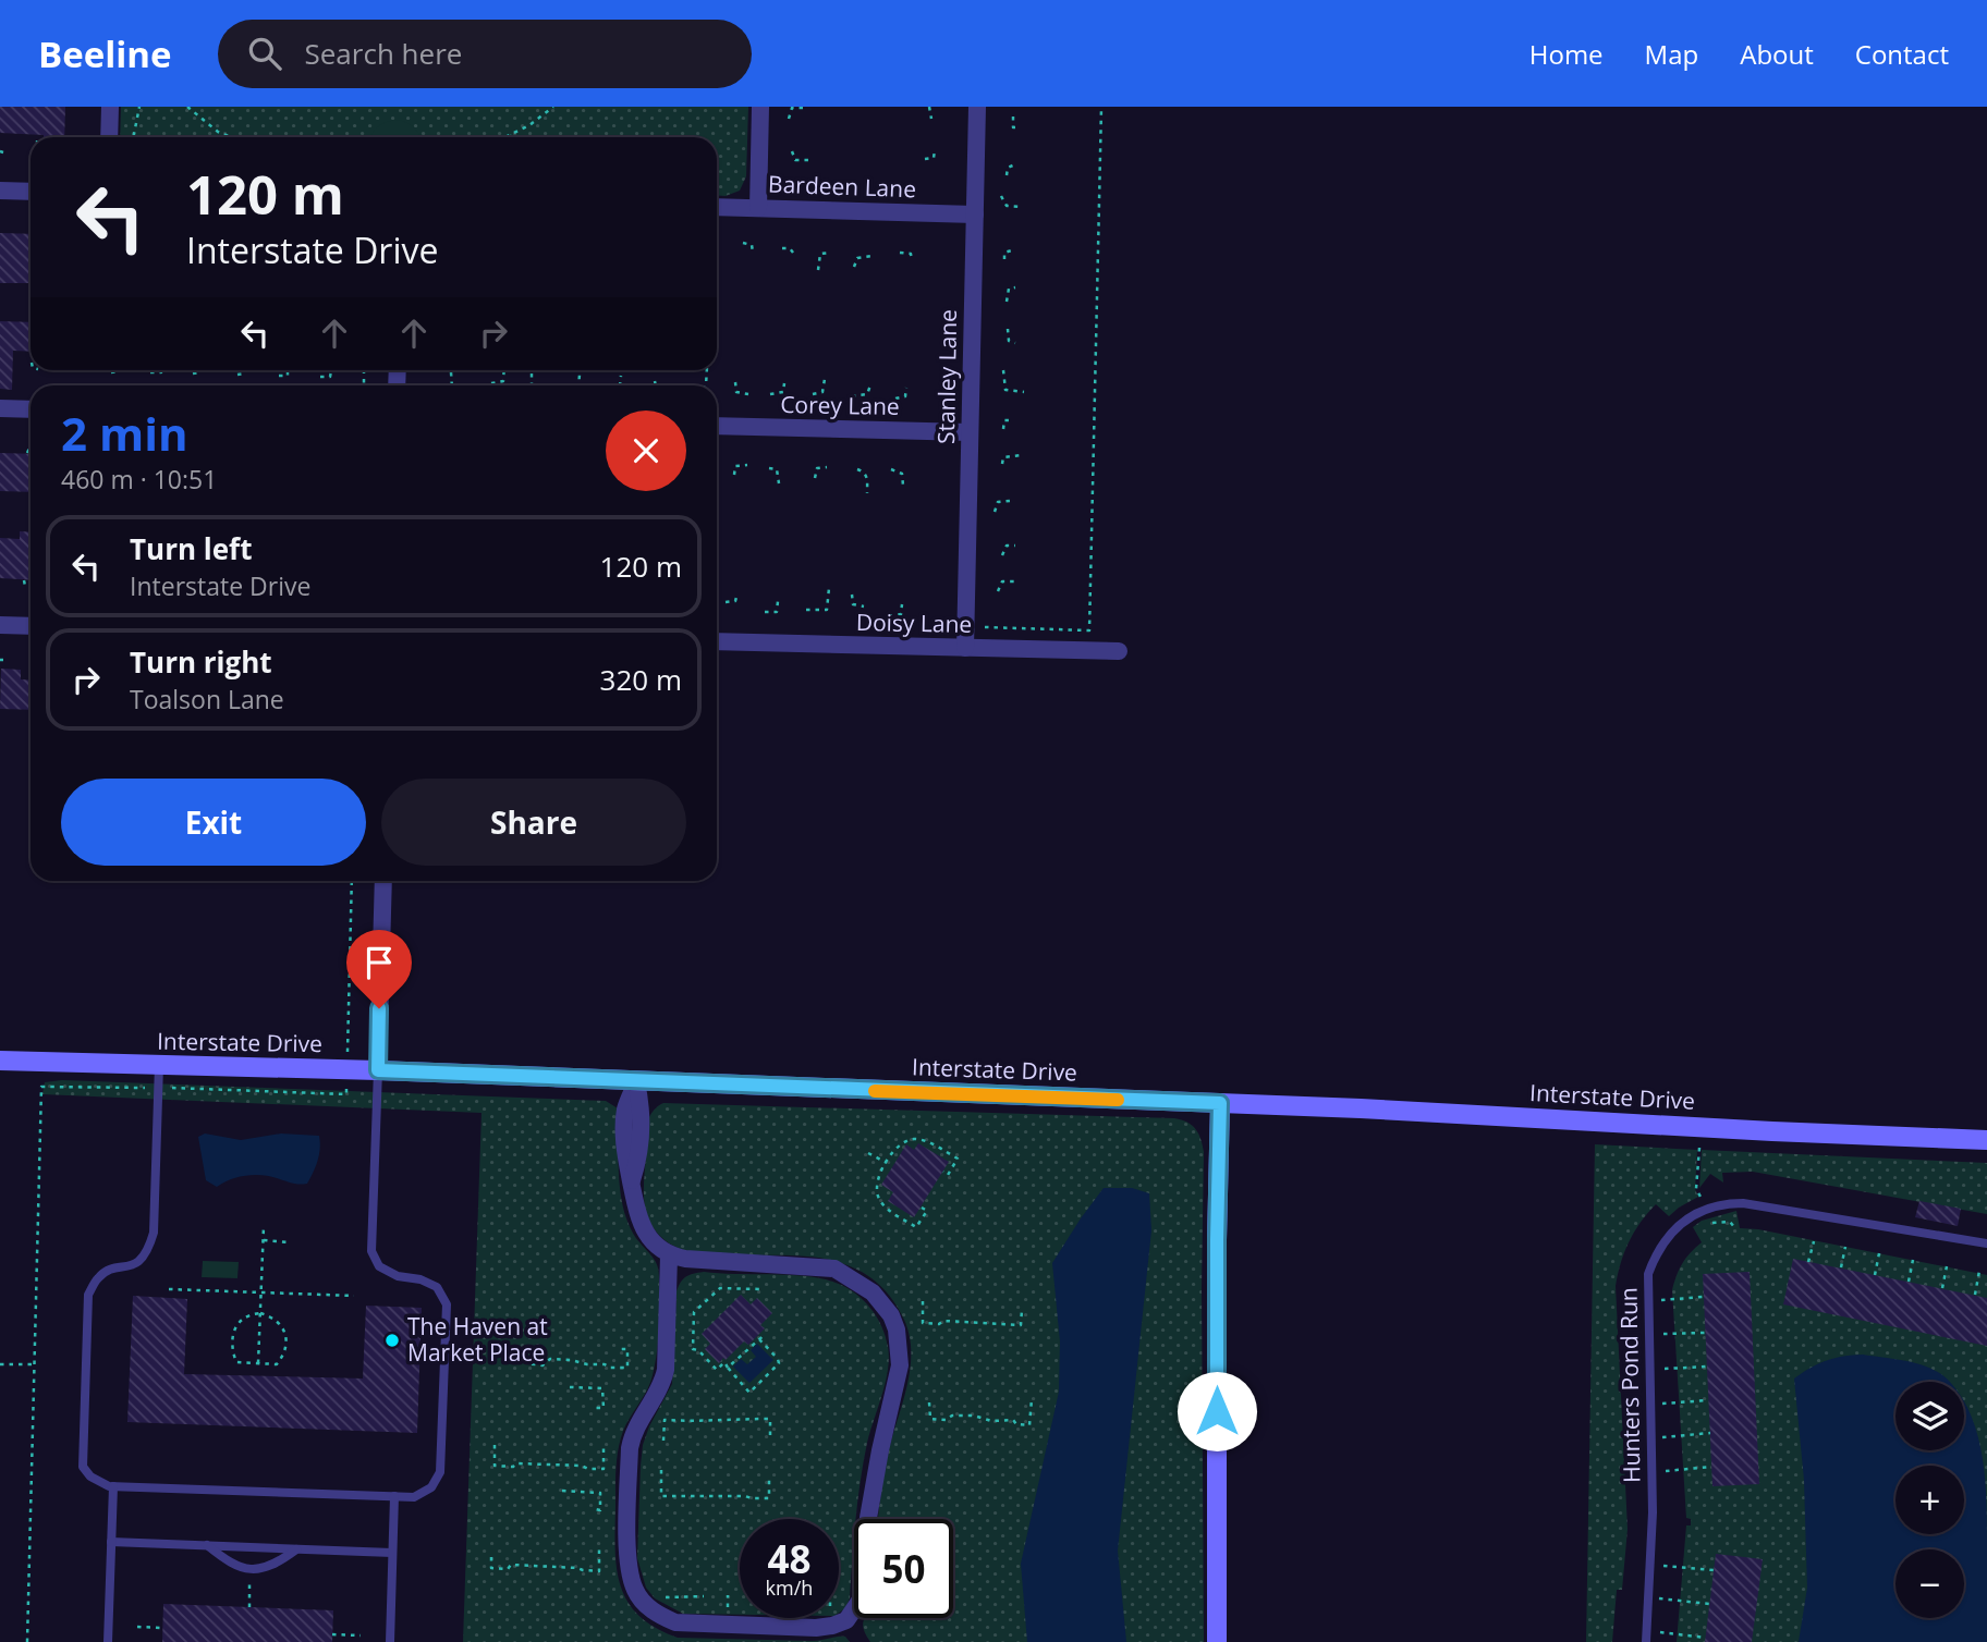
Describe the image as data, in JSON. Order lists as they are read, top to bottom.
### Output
{
  "streets": {
    "main road": ["Interstate Drive"],
    "street": [
      "Bardeen Lane",
      "Stanley Lane",
      "Corey Lane",
      "Doisy Lane"
    ],
    "lane": ["Hunters Pond Run"]
  },
  "crossings": [
    ["Bardeen Lane", "Stanley Lane"],
    ["Stanley Lane", "Corey Lane"],
    ["Stanley Lane", "Doisy Lane"]
  ],
  "places": ["The Haven at Market Place"],
  "page": {
    "header": "Beeline",
    "search": "Search here",
    "nav": [
      "Home",
      "Map",
      "About",
      "Contact"
    ],
    "turn": ["120 m", "Interstate Drive"],
    "heading": ["2 min", "460 m · 10:51"],
    "list": [
      {
        "name": "Turn left",
        "note": "Interstate Drive",
        "value": "120 m"
      },
      {
        "name": "Turn right",
        "note": "Toalson Lane",
        "value": "320 m"
      }
    ],
    "buttons": ["Exit", "Share"],
    "map_buttons": ["+", "−"],
    "speed": "48 km/h",
    "limit": "50"
  }
}
